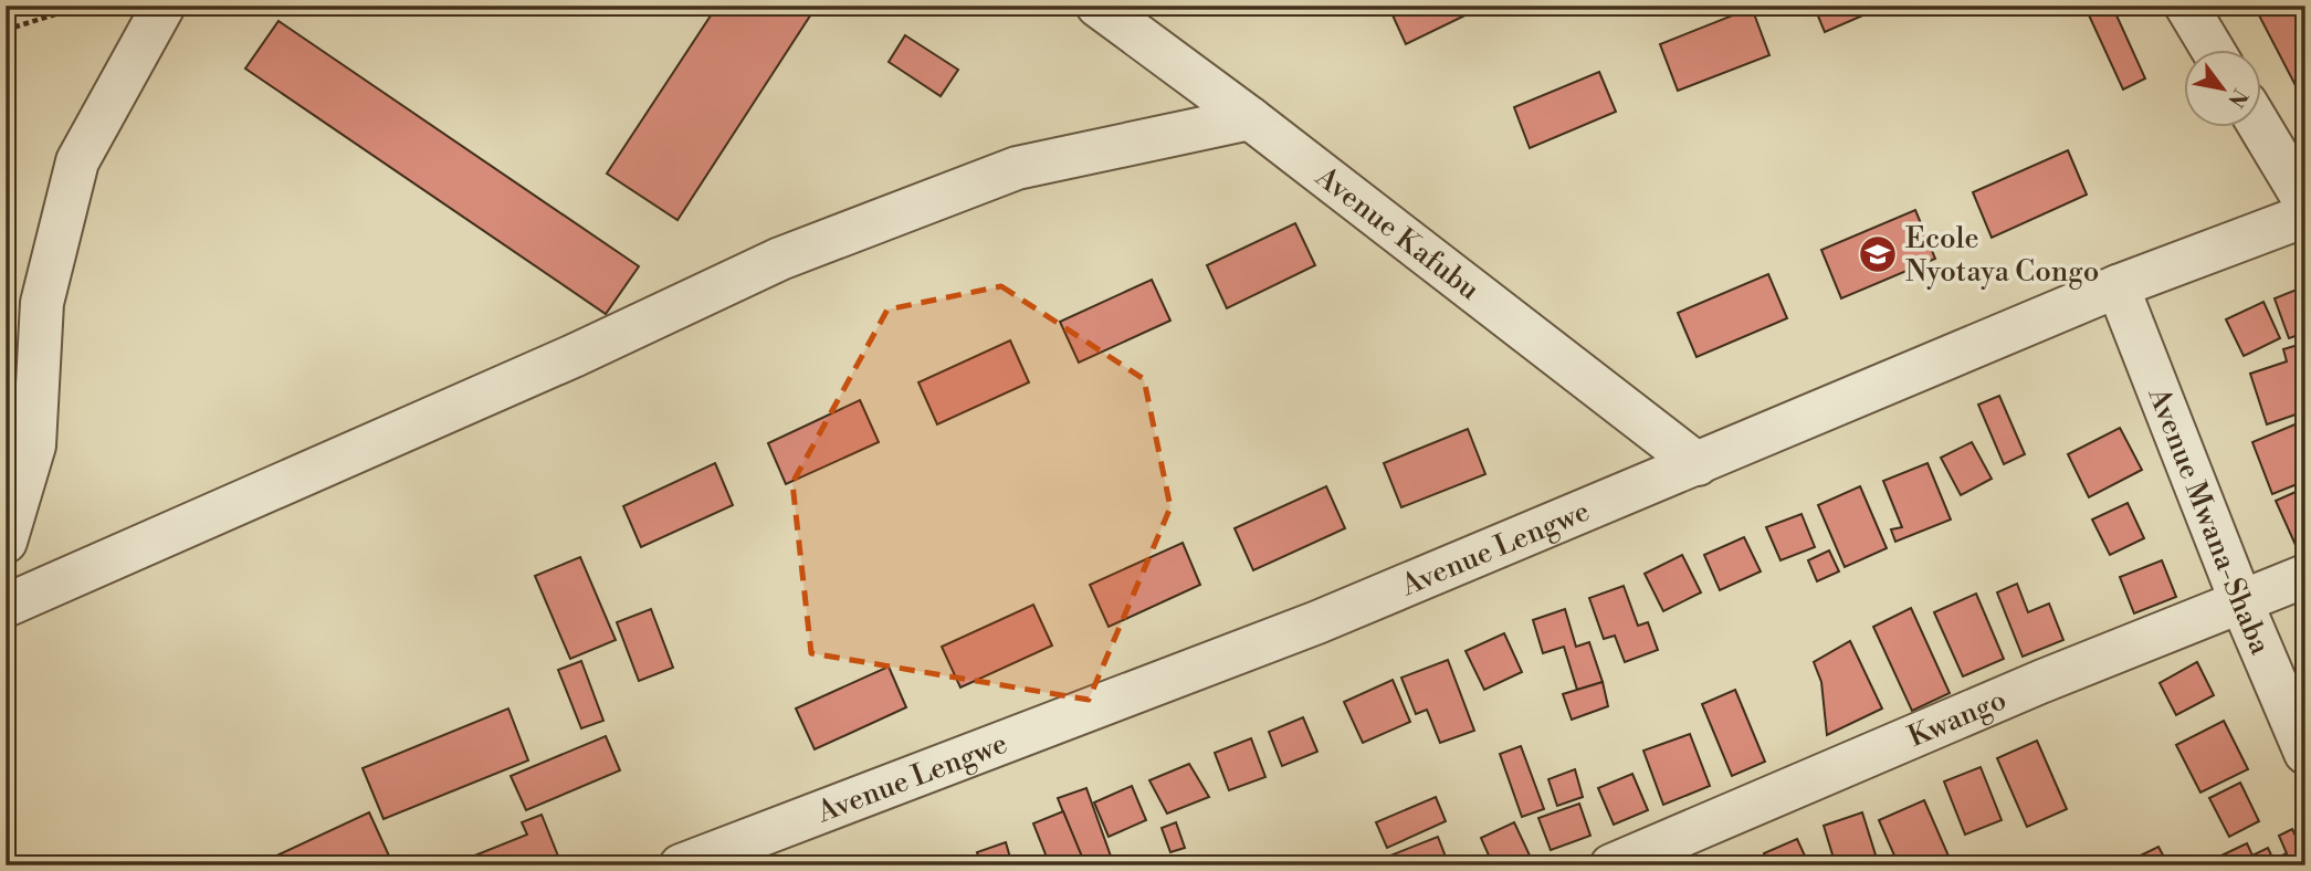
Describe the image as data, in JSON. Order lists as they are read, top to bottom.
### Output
{
  "streets": {
    "street": [
      "Avenue Kafubu",
      "Avenue Mwana-Shaba",
      "Avenue Lengwe",
      "Kwango"
    ]
  },
  "crossings": [
    ["Avenue Kafubu", "Avenue Lengwe"],
    ["Avenue Mwana-Shaba", "Avenue Lengwe"],
    ["Avenue Mwana-Shaba", "Kwango"]
  ],
  "places": {
    "school or university": ["Ecole Nyotaya Congo"]
  },
  "north": "bottom right"
}
